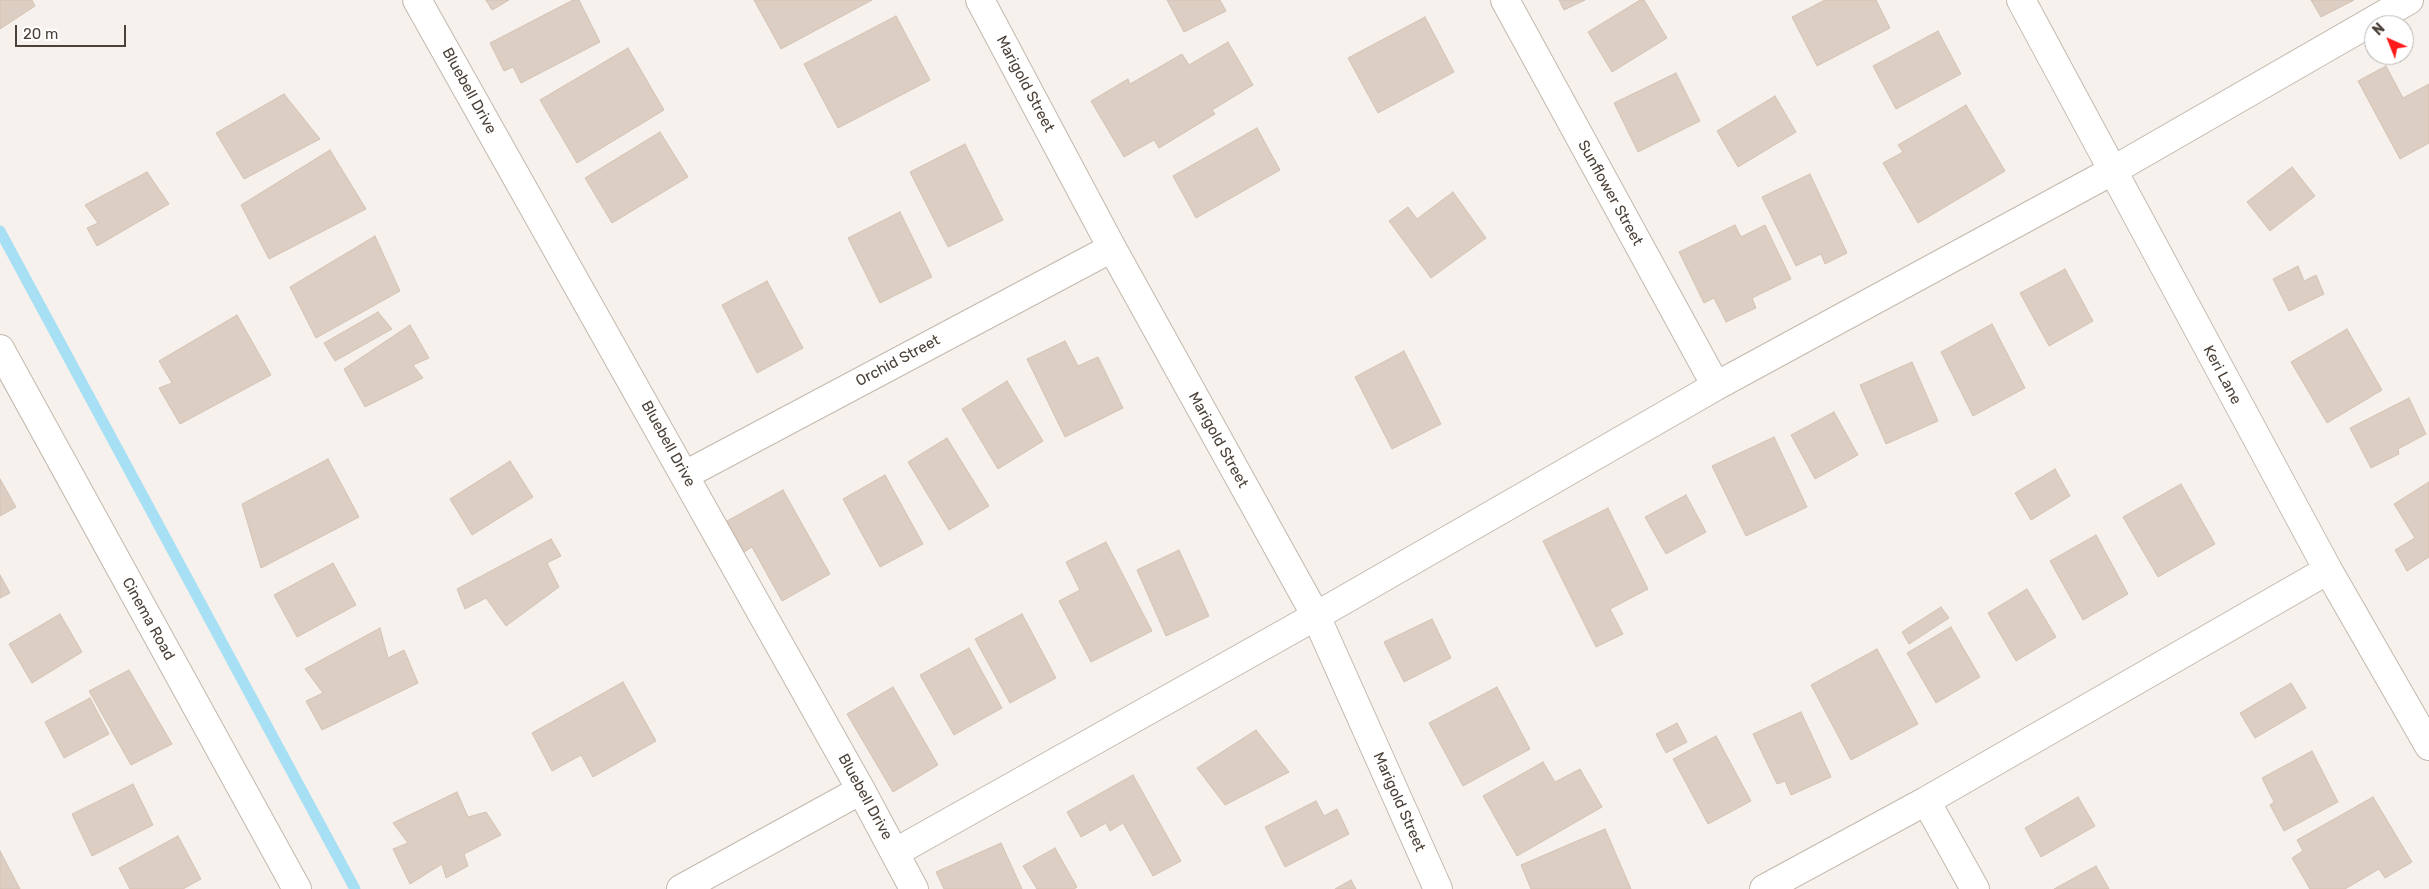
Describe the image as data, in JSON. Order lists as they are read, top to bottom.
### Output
{
  "streets": {
    "street": [
      "Marigold Street",
      "Bluebell Drive",
      "Sunflower Street",
      "Orchid Street",
      "Keri Lane",
      "Cinema Road"
    ]
  },
  "crossings": [
    ["Marigold Street", "Orchid Street"],
    ["Bluebell Drive", "Orchid Street"]
  ],
  "scale_bar": "20 m",
  "north": "top left"
}
